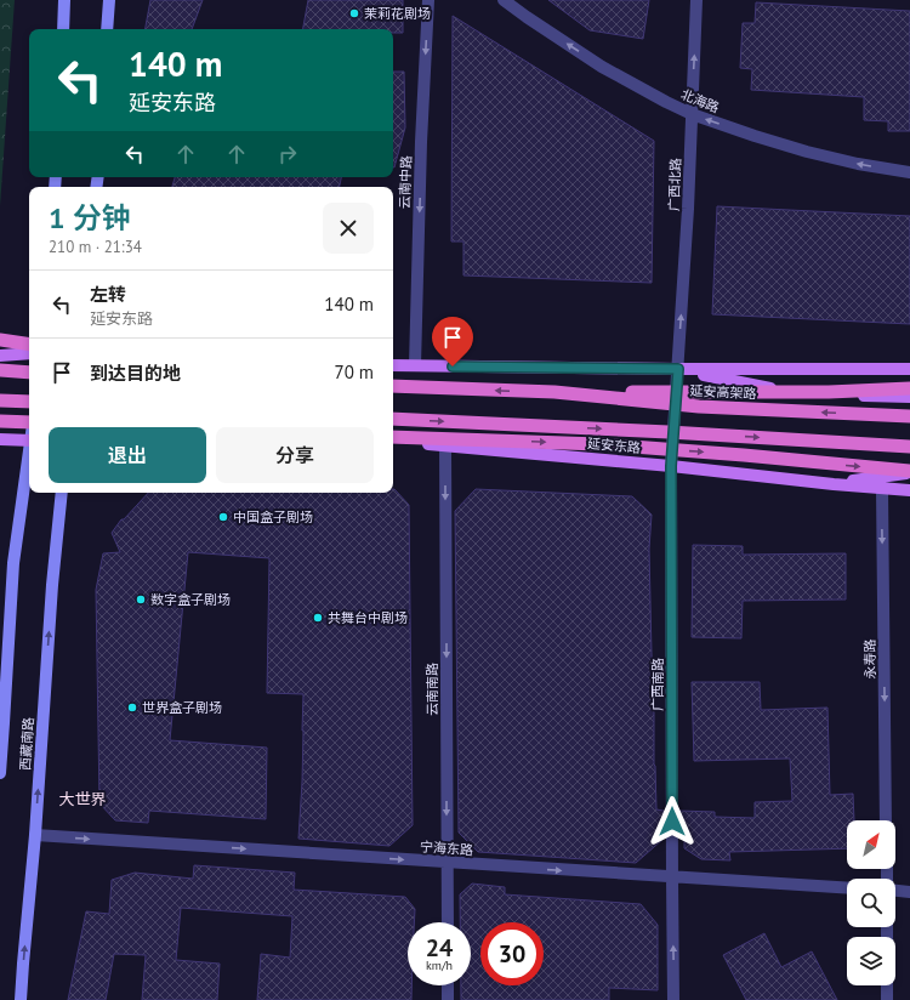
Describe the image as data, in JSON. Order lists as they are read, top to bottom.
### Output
{
  "streets": {
    "highway": ["延安高架路"],
    "main road": ["延安东路", "西藏南路"],
    "street": [
      "北海路",
      "云南中路",
      "广西北路",
      "永寿路",
      "广西南路",
      "云南南路",
      "宁海东路"
    ]
  },
  "crossings": [
    ["北海路", "广西北路"],
    ["广西北路", "广西南路"],
    ["延安东路", "永寿路"],
    ["延安东路", "广西南路"],
    ["延安东路", "云南南路"],
    ["广西南路", "宁海东路"],
    ["云南南路", "宁海东路"],
    ["西藏南路", "宁海东路"]
  ],
  "one_way": [
    "北海路",
    "云南中路",
    "广西北路",
    "永寿路",
    "云南南路",
    "宁海东路"
  ],
  "districts": ["大世界"],
  "places": [
    "茉莉花剧场",
    "中国盒子剧场",
    "数字盒子剧场",
    "共舞台中剧场",
    "世界盒子剧场"
  ],
  "north": "top right",
  "page": {
    "turn": ["140 m", "延安东路"],
    "heading": ["1 分钟", "210 m · 21:34"],
    "list": [
      {
        "name": "左转",
        "note": "延安东路",
        "value": "140 m"
      },
      {
        "name": "到达目的地",
        "value": "70 m"
      }
    ],
    "buttons": ["退出", "分享"],
    "speed": "24 km/h",
    "limit": "30"
  }
}
